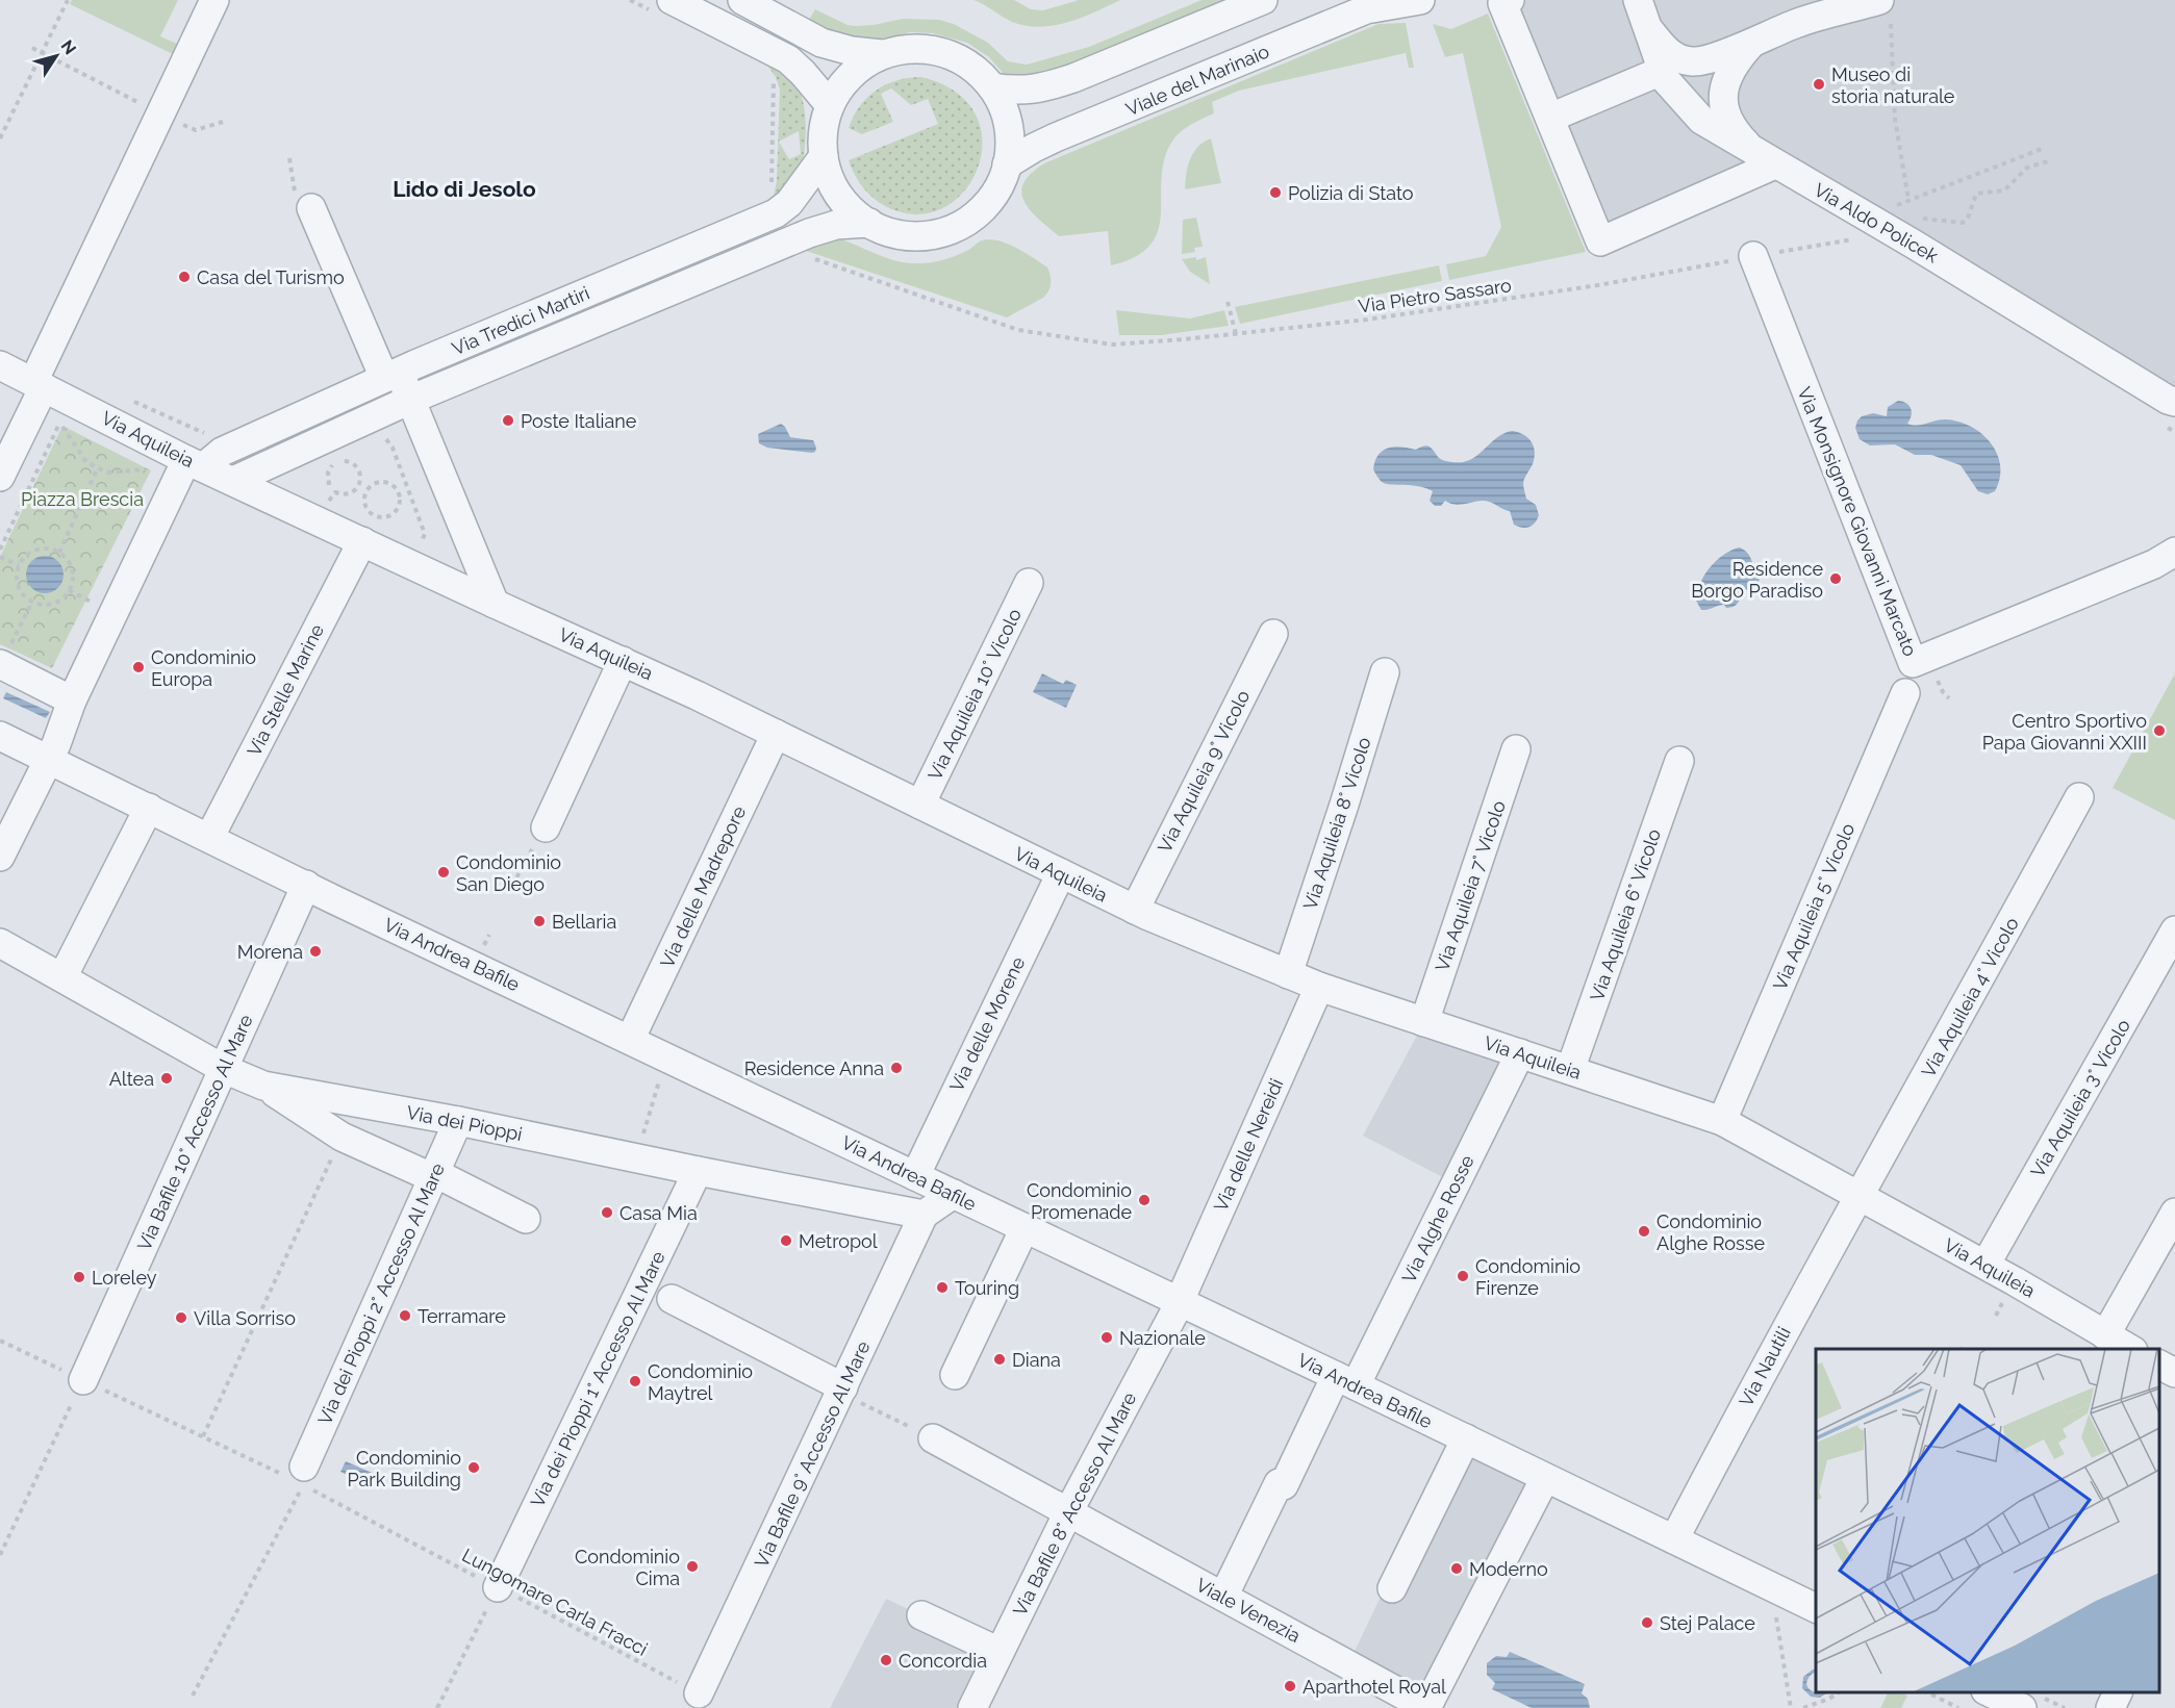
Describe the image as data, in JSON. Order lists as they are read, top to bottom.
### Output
{
  "streets": {
    "street": [
      "Viale del Marinaio",
      "Via Aldo Policek",
      "Via Tredici Martiri",
      "Via Aquileia",
      "Via Monsignore Giovanni Marcato",
      "Via Stelle Marine",
      "Via Aquileia 10° Vicolo",
      "Via Aquileia 9° Vicolo",
      "Via Aquileia 8° Vicolo",
      "Via Aquileia 7° Vicolo",
      "Via delle Madrepore",
      "Via Aquileia 5° Vicolo",
      "Via Aquileia 6° Vicolo",
      "Via Andrea Bafile",
      "Via Aquileia 4° Vicolo",
      "Via delle Morene",
      "Via Aquileia 3° Vicolo",
      "Via dei Pioppi",
      "Via Bafile 10° Accesso Al Mare",
      "Via delle Nereidi",
      "Via Alghe Rosse",
      "Via dei Pioppi 2° Accesso Al Mare",
      "Via Nautili",
      "Via dei Pioppi 1° Accesso Al Mare",
      "Via Bafile 9° Accesso Al Mare",
      "Via Bafile 8° Accesso Al Mare",
      "Viale Venezia"
    ],
    "path": ["Via Pietro Sassaro", "Lungomare Carla Fracci"]
  },
  "crossings": [
    ["Viale del Marinaio", "Via Tredici Martiri"],
    ["Via Pietro Sassaro", "Via Monsignore Giovanni Marcato"],
    ["Via Tredici Martiri", "Via Aquileia"],
    ["Via Aquileia", "Via Stelle Marine"],
    ["Via Aquileia", "Via Aquileia 10° Vicolo"],
    ["Via Aquileia", "Via Aquileia 9° Vicolo"],
    ["Via Aquileia", "Via Aquileia 8° Vicolo"],
    ["Via Aquileia", "Via Aquileia 7° Vicolo"],
    ["Via Aquileia", "Via delle Madrepore"],
    ["Via Aquileia", "Via Aquileia 5° Vicolo"],
    ["Via Aquileia", "Via Aquileia 6° Vicolo"],
    ["Via Aquileia", "Via Aquileia 4° Vicolo"],
    ["Via Aquileia", "Via delle Morene"],
    ["Via Aquileia", "Via Aquileia 3° Vicolo"],
    ["Via Aquileia", "Via delle Nereidi"],
    ["Via Aquileia", "Via Alghe Rosse"],
    ["Via Aquileia", "Via Nautili"],
    ["Via Stelle Marine", "Via Andrea Bafile"],
    ["Via delle Madrepore", "Via Andrea Bafile"],
    ["Via Andrea Bafile", "Via delle Morene"],
    ["Via Andrea Bafile", "Via Bafile 10° Accesso Al Mare"],
    ["Via Andrea Bafile", "Via delle Nereidi"],
    ["Via Andrea Bafile", "Via Alghe Rosse"],
    ["Via Andrea Bafile", "Via Nautili"],
    ["Via Andrea Bafile", "Via Bafile 8° Accesso Al Mare"],
    ["Via Aquileia 4° Vicolo", "Via Nautili"],
    ["Via dei Pioppi", "Via Bafile 10° Accesso Al Mare"],
    ["Via dei Pioppi", "Via dei Pioppi 2° Accesso Al Mare"],
    ["Via dei Pioppi", "Via dei Pioppi 1° Accesso Al Mare"],
    ["Via dei Pioppi", "Via Bafile 9° Accesso Al Mare"],
    ["Via delle Nereidi", "Via Bafile 8° Accesso Al Mare"],
    ["Via Alghe Rosse", "Viale Venezia"],
    ["Via dei Pioppi 1° Accesso Al Mare", "Lungomare Carla Fracci"],
    ["Via Bafile 9° Accesso Al Mare", "Lungomare Carla Fracci"],
    ["Via Bafile 8° Accesso Al Mare", "Viale Venezia"]
  ],
  "districts": ["Lido di Jesolo"],
  "parks": ["Piazza Brescia"],
  "places": [
    "Museo di storia naturale",
    "Polizia di Stato",
    "Casa del Turismo",
    "Poste Italiane",
    "Residence Borgo Paradiso",
    "Condominio Europa",
    "Centro Sportivo Papa Giovanni XXIII",
    "Condominio San Diego",
    "Bellaria",
    "Morena",
    "Residence Anna",
    "Altea",
    "Condominio Promenade",
    "Casa Mia",
    "Condominio Alghe Rosse",
    "Metropol",
    "Condominio Firenze",
    "Loreley",
    "Touring",
    "Terramare",
    "Villa Sorriso",
    "Nazionale",
    "Diana",
    "Condominio Maytrel",
    "Condominio Park Building",
    "Condominio Cima",
    "Moderno",
    "Stej Palace",
    "Concordia",
    "Aparthotel Royal"
  ],
  "north": "top right"
}
